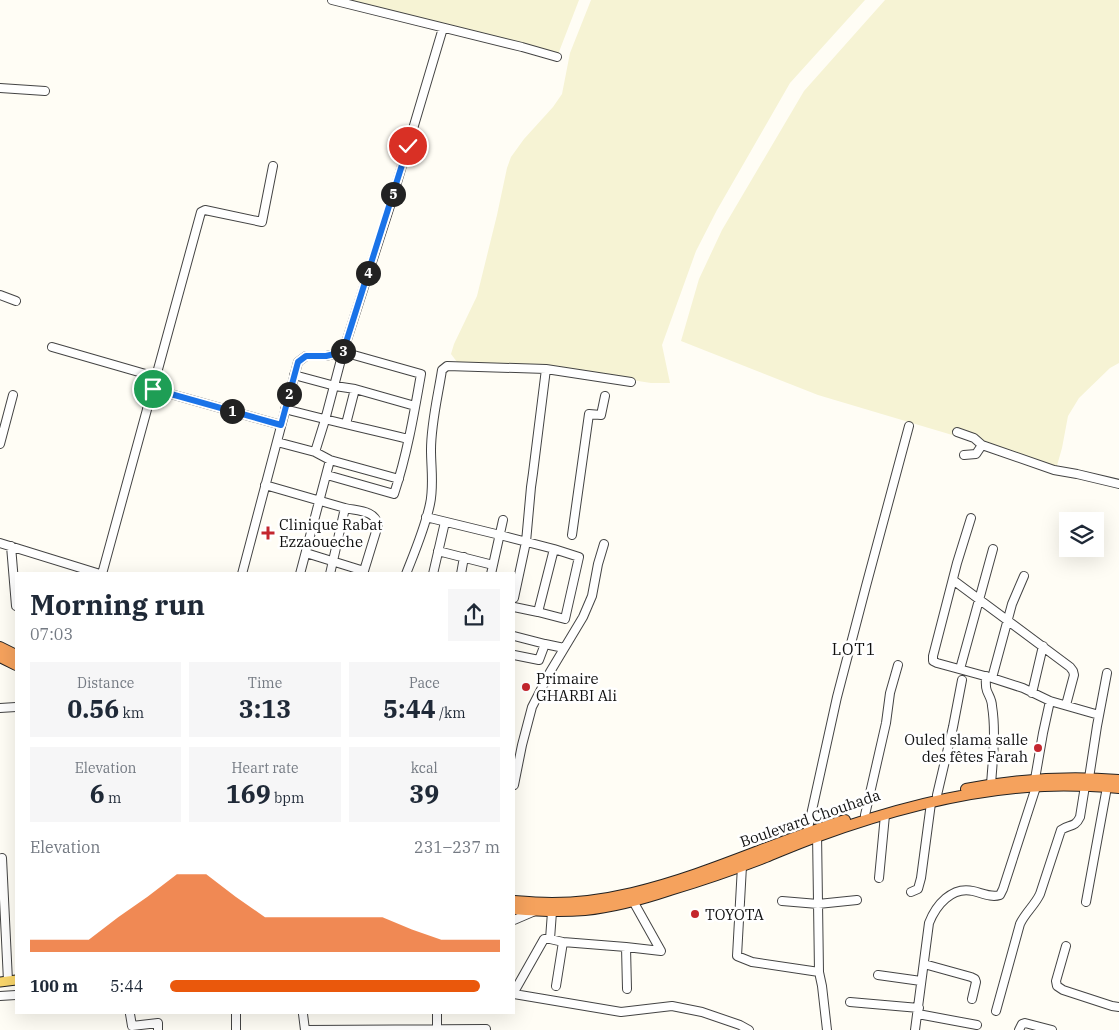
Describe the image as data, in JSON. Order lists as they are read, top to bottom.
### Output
{
  "streets": {
    "highway": ["Boulevard Chouhada"]
  },
  "districts": ["LOT1"],
  "places": {
    "health": ["Clinique Rabat Ezzaoueche"],
    "other": ["Primaire GHARBI Ali", "Ouled slama salle des fêtes Farah", "TOYOTA"]
  },
  "page": {
    "pins": [
      "5",
      "4",
      "3",
      "2",
      "1"
    ],
    "heading": ["Morning run", "07:03"],
    "stats": [
      ["Distance", "0.56 km"],
      ["Time", "3:13"],
      ["Pace", "5:44 /km"],
      ["Elevation", "6 m"],
      ["Heart rate", "169 bpm"],
      ["kcal", "39"]
    ],
    "chart": ["Elevation", "231–237 m"],
    "list": [
      {
        "name": "100 m",
        "note": "5:44"
      }
    ]
  }
}
